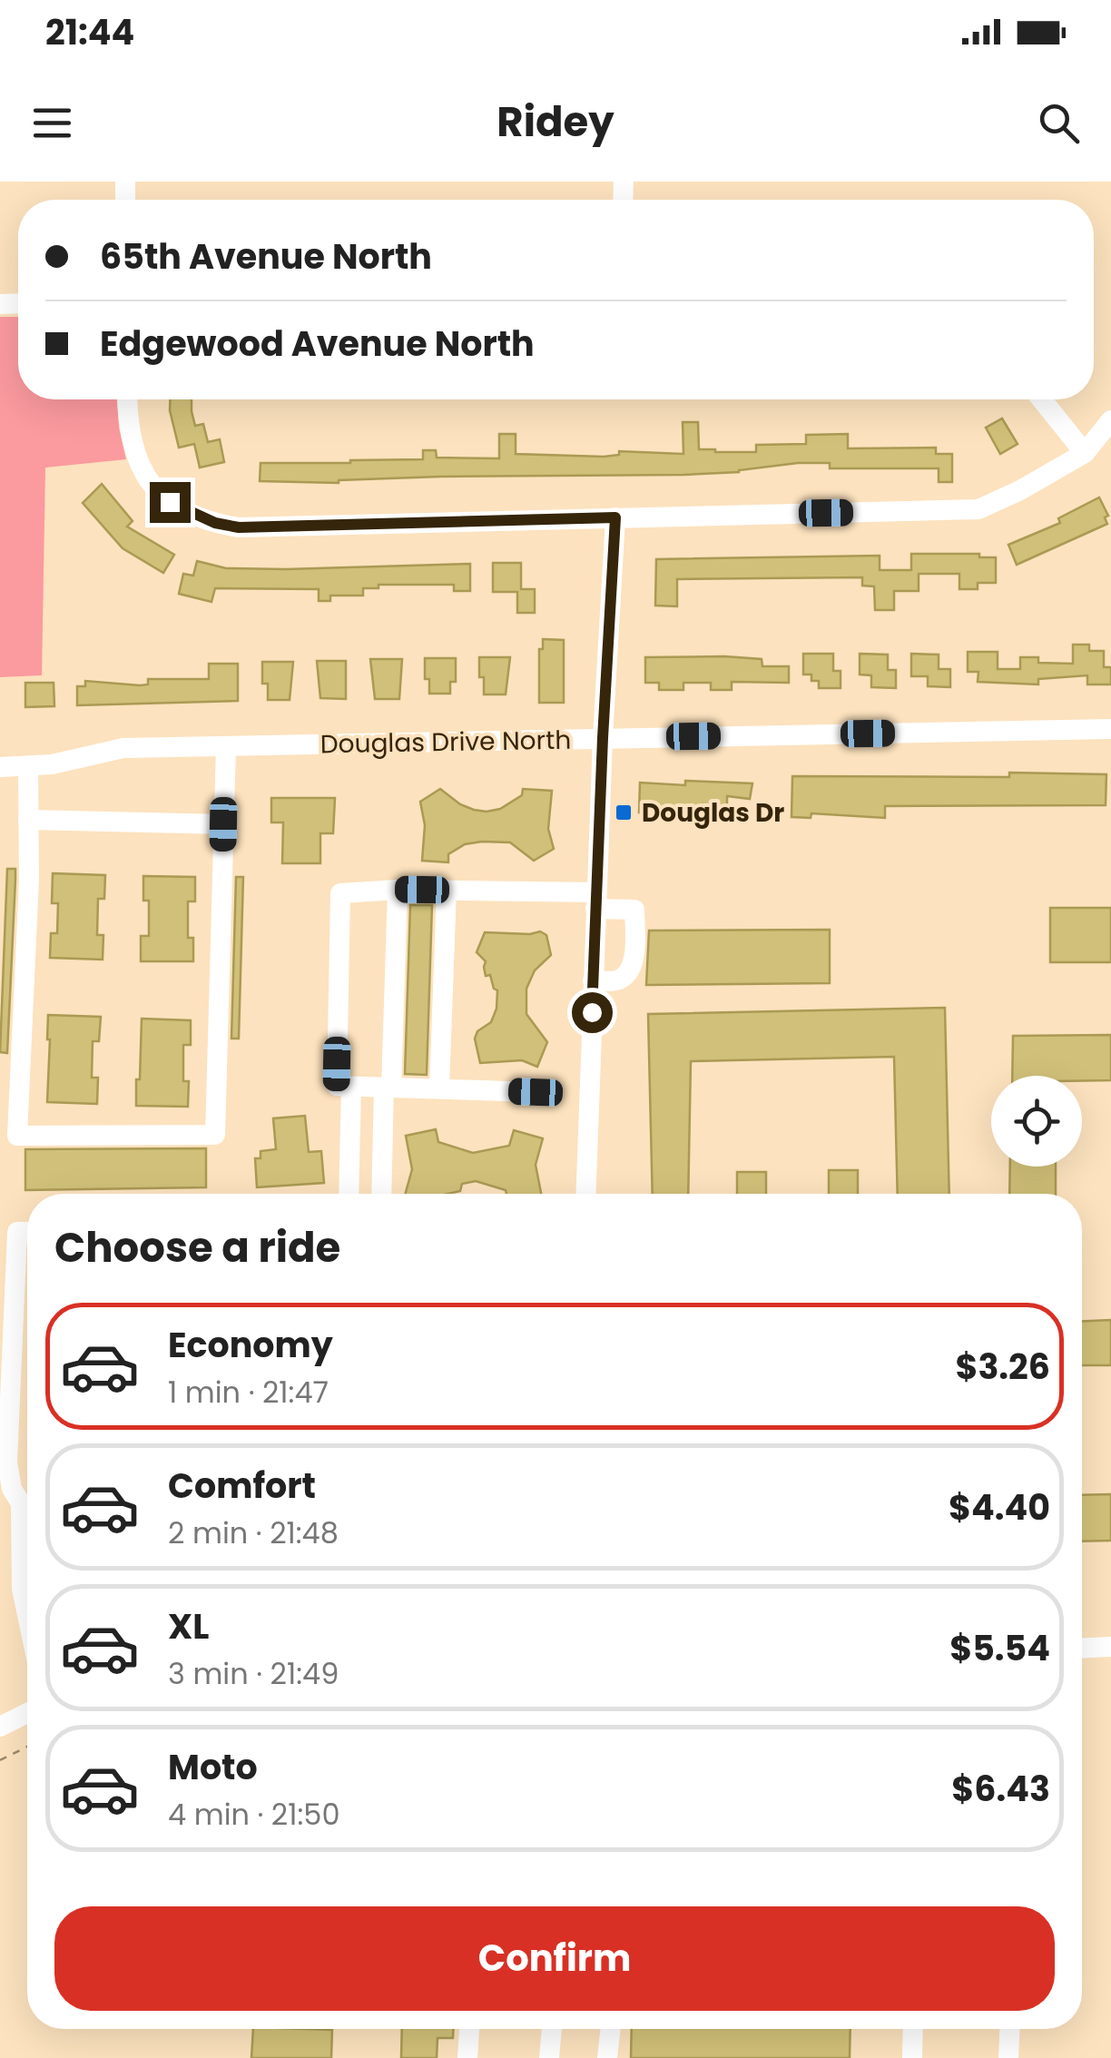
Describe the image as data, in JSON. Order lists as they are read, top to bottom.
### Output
{
  "streets": {
    "street": ["Douglas Drive North"]
  },
  "places": {
    "transit": ["Douglas Dr"]
  },
  "page": {
    "status": "21:44",
    "header": "Ridey",
    "banner": ["65th Avenue North", "Edgewood Avenue North"],
    "heading": "Choose a ride",
    "list": [
      {
        "name": "Economy",
        "note": "1 min · 21:47",
        "value": "$3.26"
      },
      {
        "name": "Comfort",
        "note": "2 min · 21:48",
        "value": "$4.40"
      },
      {
        "name": "XL",
        "note": "3 min · 21:49",
        "value": "$5.54"
      },
      {
        "name": "Moto",
        "note": "4 min · 21:50",
        "value": "$6.43"
      }
    ],
    "buttons": "Confirm"
  }
}
